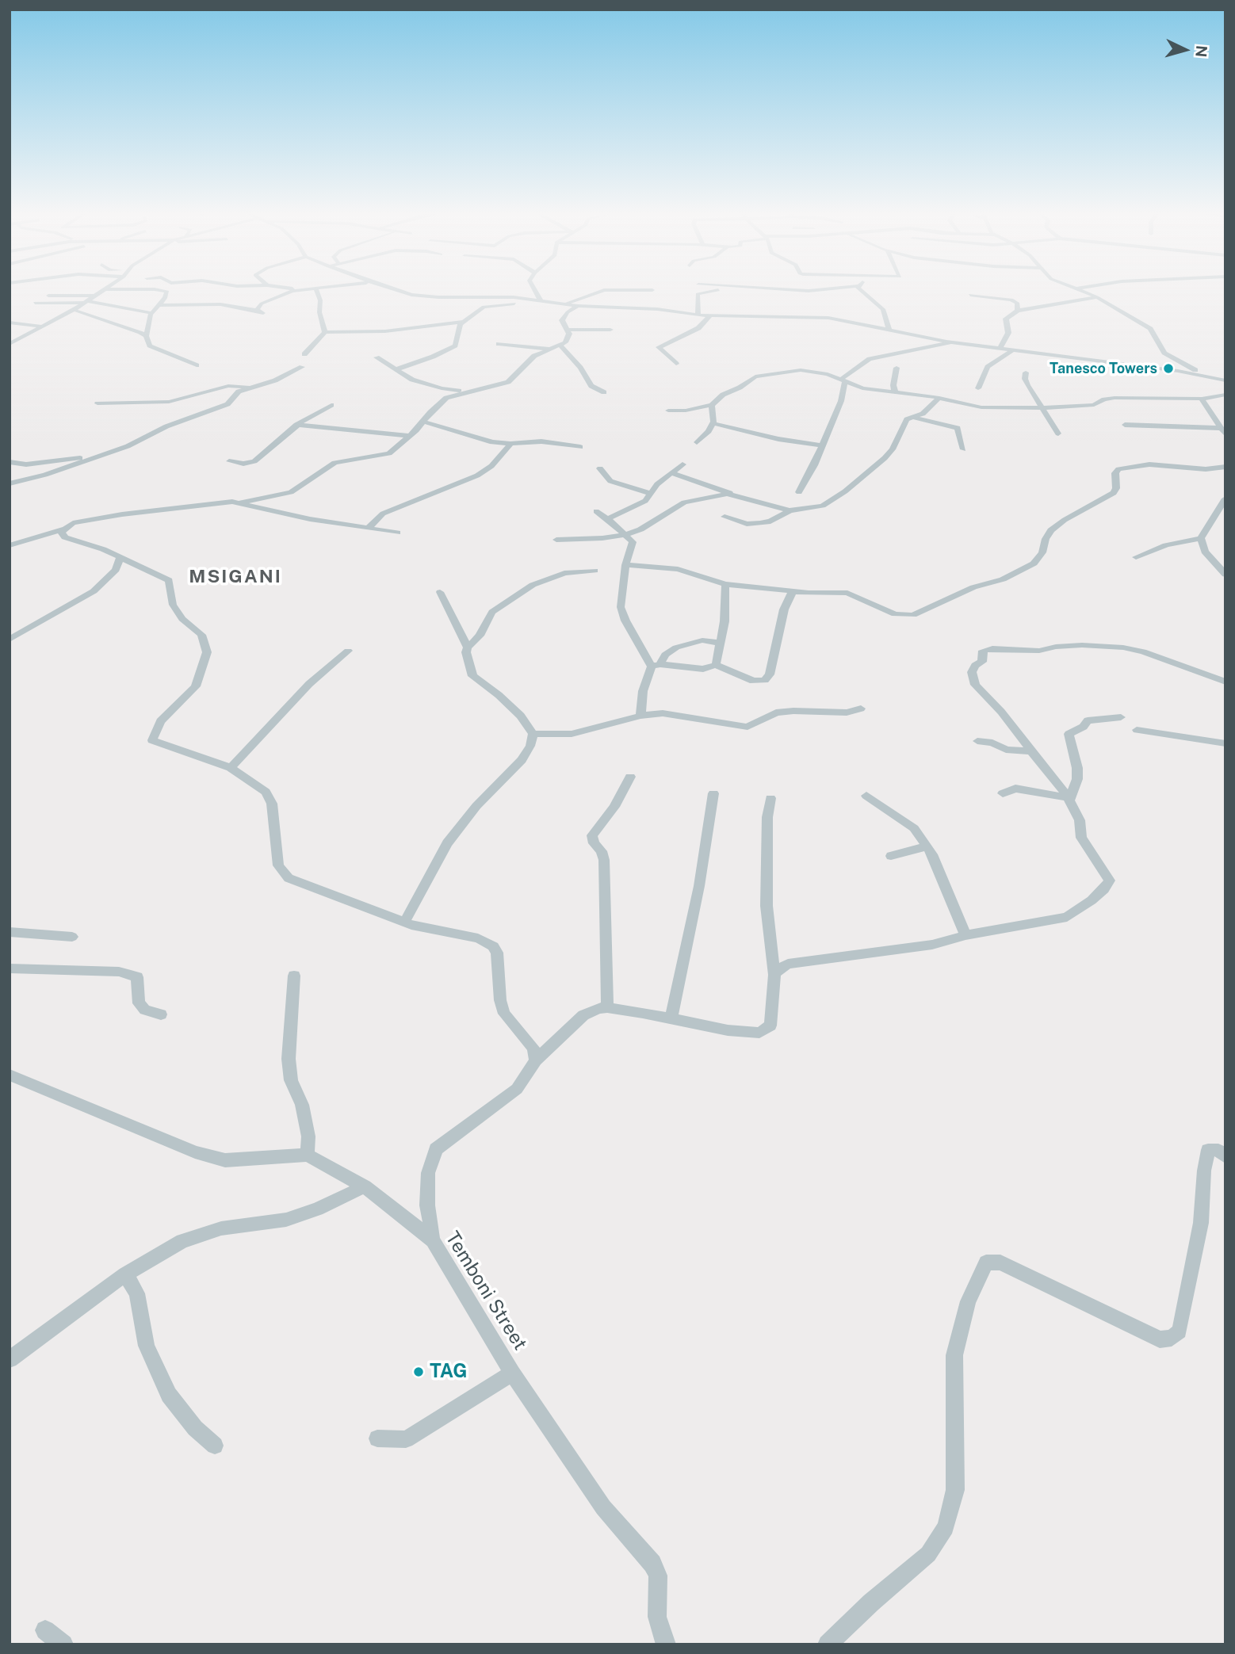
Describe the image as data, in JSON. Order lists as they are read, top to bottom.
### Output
{
  "streets": {
    "street": ["Temboni Street"]
  },
  "districts": ["MSIGANI"],
  "places": ["Tanesco Towers", "TAG"],
  "north": "right"
}
